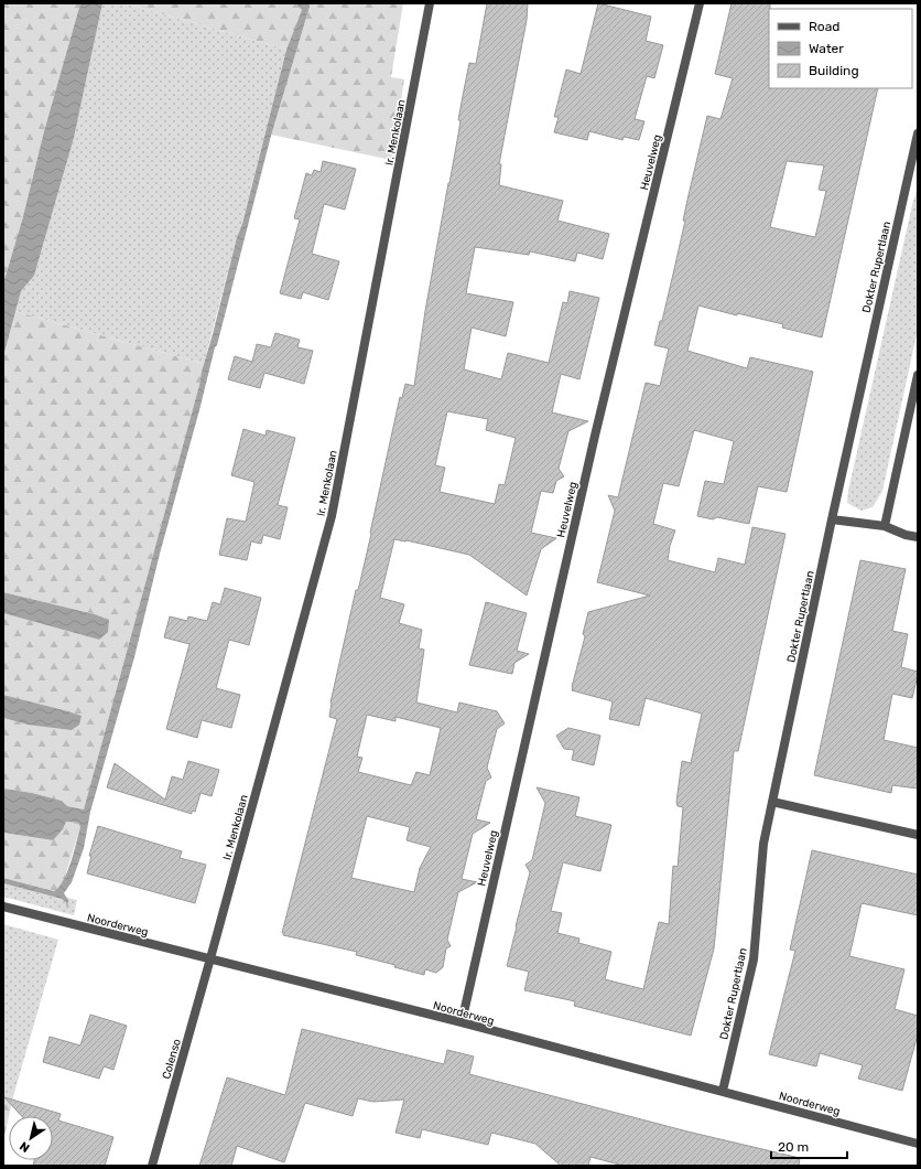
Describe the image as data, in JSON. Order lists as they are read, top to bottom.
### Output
{
  "streets": {
    "street": [
      "Ir. Menkolaan",
      "Heuvelweg",
      "Dokter Rupertlaan",
      "Noorderweg",
      "Colenso"
    ]
  },
  "crossings": [
    ["Ir. Menkolaan", "Noorderweg"],
    ["Ir. Menkolaan", "Colenso"],
    ["Heuvelweg", "Noorderweg"],
    ["Dokter Rupertlaan", "Noorderweg"],
    ["Noorderweg", "Colenso"]
  ],
  "legend": ["Road", "Water", "Building"],
  "scale_bar": "20 m",
  "north": "bottom left"
}
